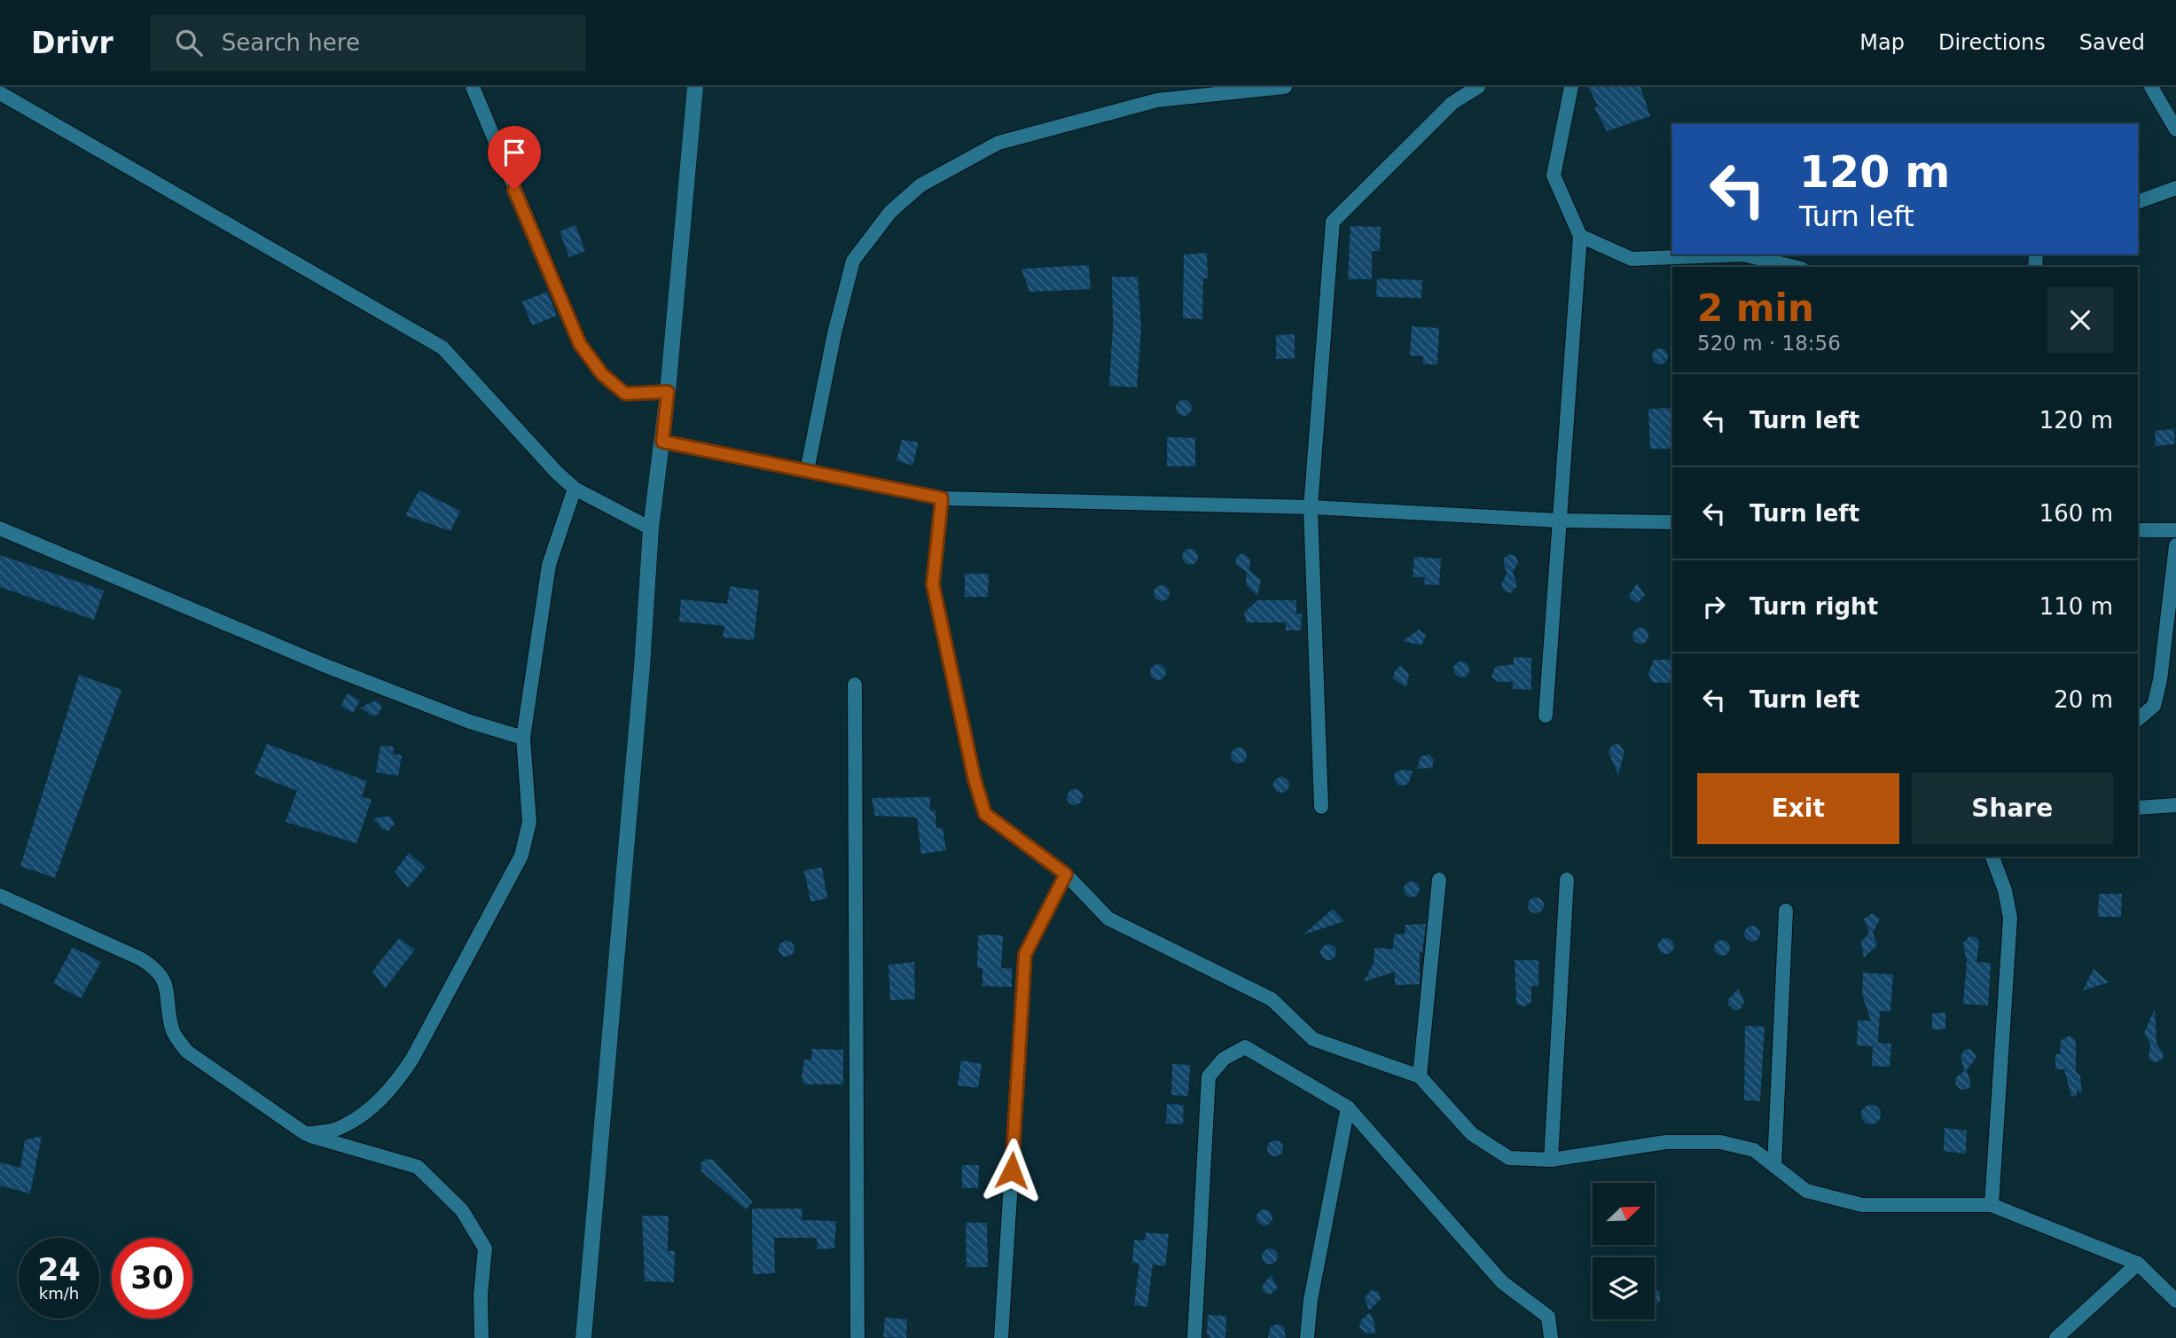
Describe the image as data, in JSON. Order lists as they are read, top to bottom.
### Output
{
  "north": "top right",
  "page": {
    "header": "Drivr",
    "search": "Search here",
    "nav": ["Map", "Directions", "Saved"],
    "turn": ["120 m", "Turn left"],
    "heading": ["2 min", "520 m · 18:56"],
    "list": [
      {
        "name": "Turn left",
        "value": "120 m"
      },
      {
        "name": "Turn left",
        "value": "160 m"
      },
      {
        "name": "Turn right",
        "value": "110 m"
      },
      {
        "name": "Turn left",
        "value": "20 m"
      }
    ],
    "buttons": ["Exit", "Share"],
    "speed": "24 km/h",
    "limit": "30"
  }
}
